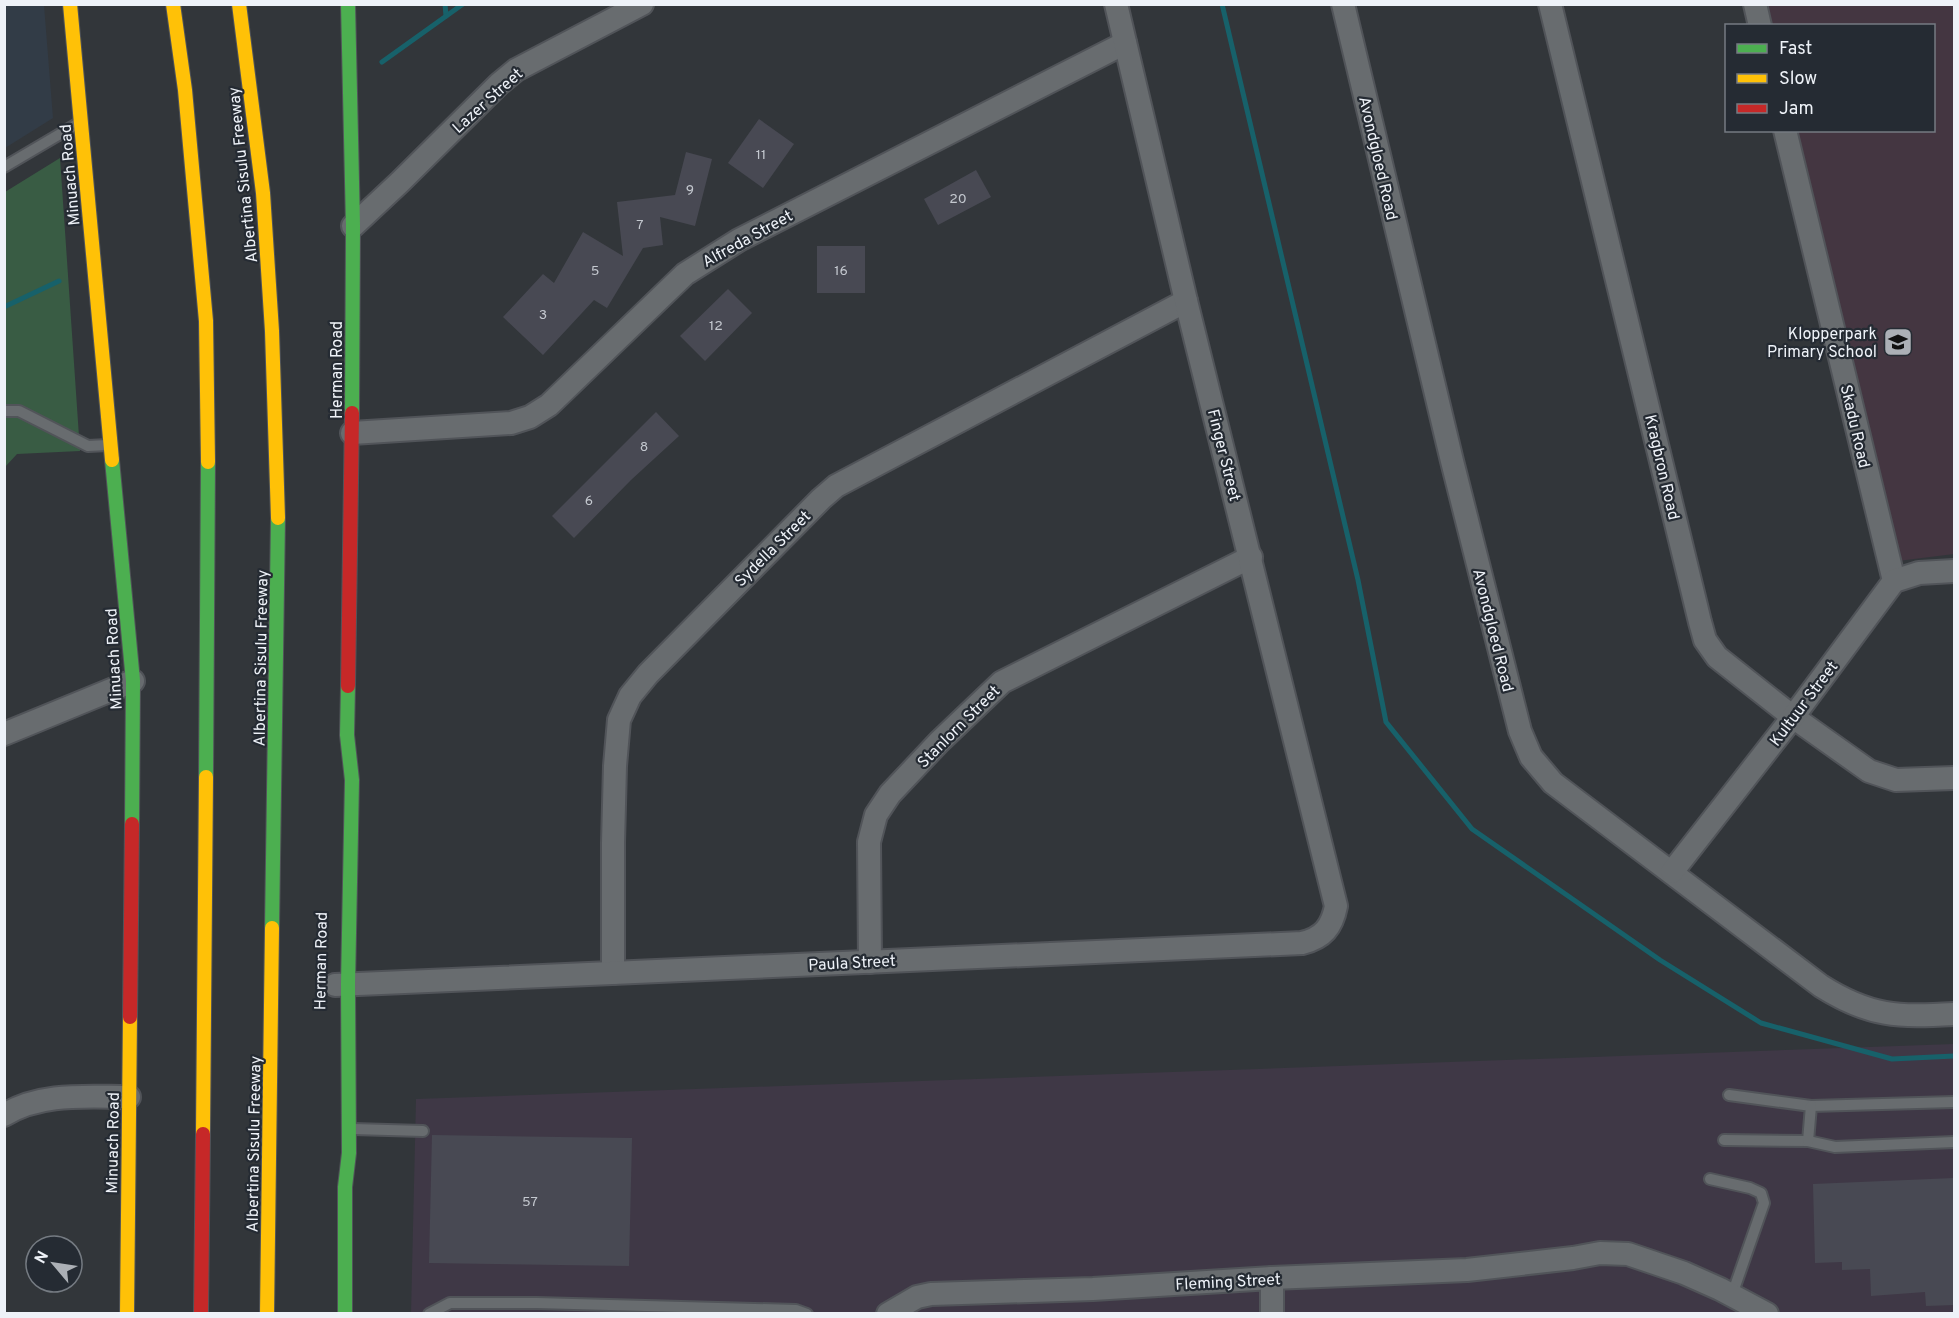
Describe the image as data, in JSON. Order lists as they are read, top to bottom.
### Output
{
  "streets": {
    "main road": ["Minuach Road", "Albertina Sisulu Freeway", "Herman Road"],
    "street": [
      "Lazer Street",
      "Avondgloed Road",
      "Alfreda Street",
      "Skadu Road",
      "Finger Street",
      "Kragbron Road",
      "Sydella Street",
      "Kultuur Street",
      "Stanlorn Street",
      "Paula Street",
      "Fleming Street"
    ]
  },
  "crossings": [
    ["Lazer Street", "Herman Road"],
    ["Avondgloed Road", "Kultuur Street"],
    ["Alfreda Street", "Herman Road"],
    ["Alfreda Street", "Finger Street"],
    ["Herman Road", "Paula Street"],
    ["Skadu Road", "Kultuur Street"],
    ["Finger Street", "Sydella Street"],
    ["Finger Street", "Stanlorn Street"],
    ["Finger Street", "Paula Street"],
    ["Kragbron Road", "Kultuur Street"],
    ["Sydella Street", "Paula Street"],
    ["Stanlorn Street", "Paula Street"]
  ],
  "places": {
    "school or university": ["Klopperpark Primary School"]
  },
  "house_numbers": [
    "11",
    "9",
    "20",
    "7",
    "5",
    "16",
    "3",
    "12",
    "8",
    "6",
    "57"
  ],
  "legend": ["Fast", "Slow", "Jam"],
  "north": "top left"
}
